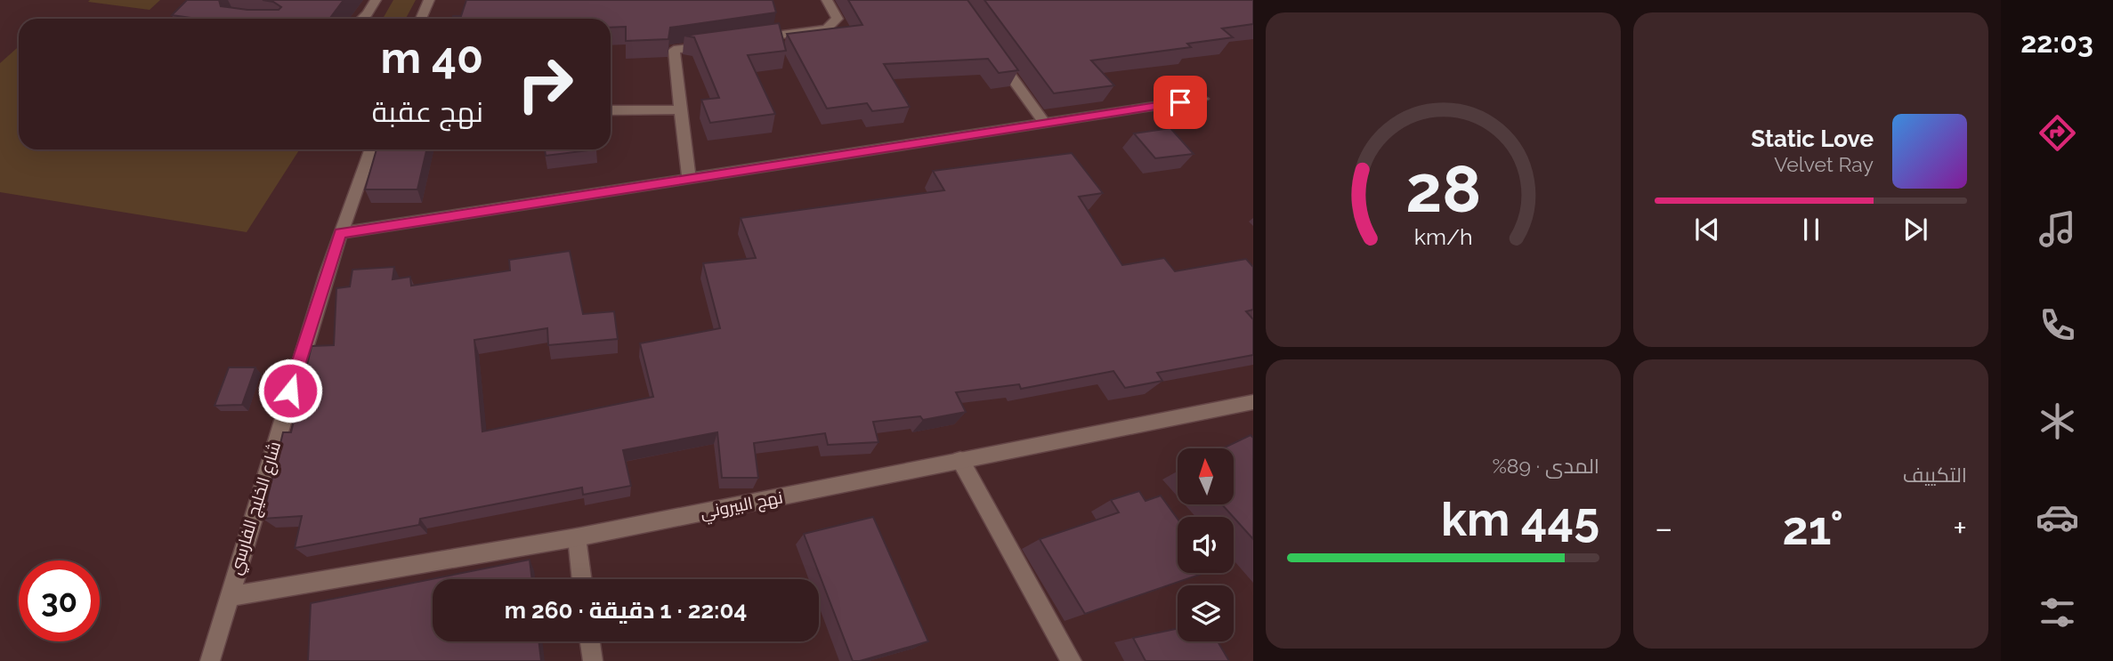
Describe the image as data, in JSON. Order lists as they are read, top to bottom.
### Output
{
  "streets": {
    "street": ["نهج البيروني", "شارع الخليج الفارسي"]
  },
  "crossings": [
    ["نهج البيروني", "شارع الخليج الفارسي"]
  ],
  "north": "top",
  "page": {
    "tabs": "22:03",
    "turn": ["40 m", "نهج عقبة"],
    "song": ["Static Love", "Velvet Ray"],
    "tile": [
      "التكييف",
      ["المدى · 89%", "445 km"]
    ],
    "heat": ["−", "21°", "+"],
    "limit": "30",
    "trip": "22:04 · 1 دقيقة · 260 m",
    "gauge": ["28", "km/h"]
  }
}
